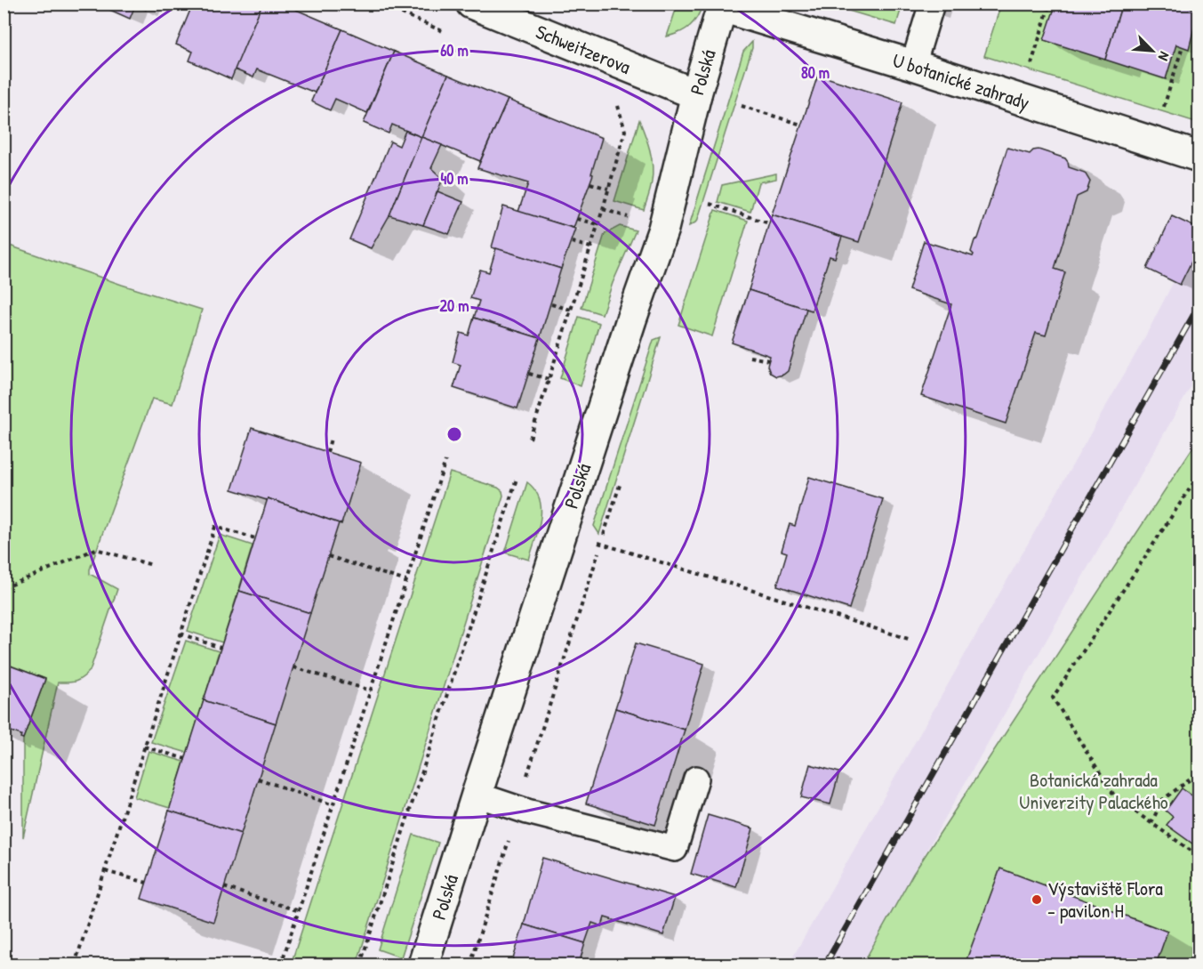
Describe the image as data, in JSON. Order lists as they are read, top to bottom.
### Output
{
  "streets": {
    "street": ["Schweitzerova", "Polská", "U botanické zahrady"]
  },
  "crossings": [
    ["Schweitzerova", "Polská"],
    ["Polská", "U botanické zahrady"]
  ],
  "parks": ["Botanická zahrada Univerzity Palackého"],
  "places": ["Výstaviště Flora - pavilon H"],
  "north": "bottom right",
  "rings": [
    "60 m",
    "80 m",
    "40 m",
    "20 m"
  ]
}
